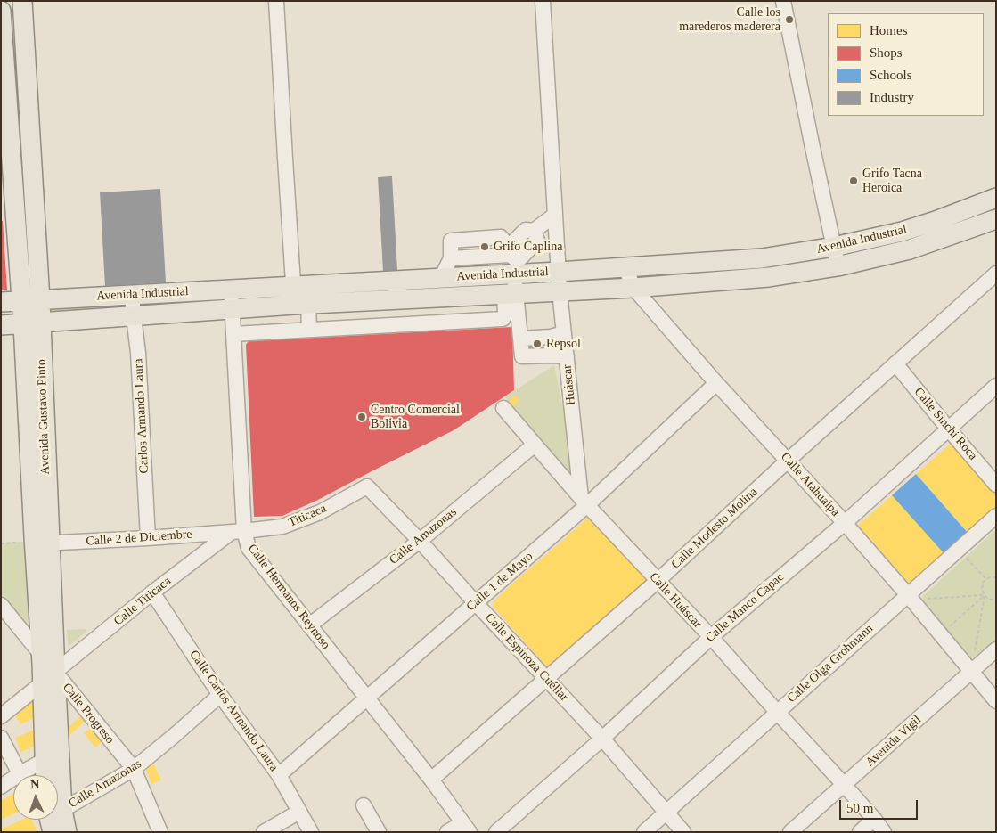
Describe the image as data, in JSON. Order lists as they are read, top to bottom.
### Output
{
  "streets": {
    "main road": ["Avenida Industrial", "Avenida Gustavo Pinto"],
    "street": [
      "Huáscar",
      "Carlos Armando Laura",
      "Calle Sinchi Roca",
      "Calle Atahualpa",
      "Titicaca",
      "Calle Modesto Molina",
      "Calle Amazonas",
      "Calle 2 de Diciembre",
      "Calle 1 de Mayo",
      "Calle Hermanos Reynoso",
      "Calle Huáscar",
      "Calle Titicaca",
      "Calle Manco Cápac",
      "Calle Espinoza Cuéllar",
      "Calle Olga Grohmann",
      "Calle Carlos Armando Laura",
      "Calle Progreso",
      "Avenida Vigil"
    ]
  },
  "crossings": [
    ["Avenida Industrial", "Huáscar"],
    ["Avenida Industrial", "Carlos Armando Laura"],
    ["Avenida Industrial", "Avenida Gustavo Pinto"],
    ["Avenida Industrial", "Calle Atahualpa"],
    ["Avenida Industrial", "Calle Hermanos Reynoso"],
    ["Huáscar", "Calle 1 de Mayo"],
    ["Huáscar", "Calle Huáscar"],
    ["Carlos Armando Laura", "Calle 2 de Diciembre"],
    ["Avenida Gustavo Pinto", "Calle 2 de Diciembre"],
    ["Avenida Gustavo Pinto", "Calle Titicaca"],
    ["Avenida Gustavo Pinto", "Calle Progreso"],
    ["Calle Sinchi Roca", "Calle Modesto Molina"],
    ["Calle Sinchi Roca", "Calle Manco Cápac"],
    ["Calle Atahualpa", "Calle Modesto Molina"],
    ["Calle Atahualpa", "Calle 1 de Mayo"],
    ["Calle Atahualpa", "Calle Manco Cápac"],
    ["Calle Atahualpa", "Calle Olga Grohmann"],
    ["Calle Atahualpa", "Avenida Vigil"],
    ["Titicaca", "Calle 2 de Diciembre"],
    ["Titicaca", "Calle Hermanos Reynoso"],
    ["Titicaca", "Calle Titicaca"],
    ["Titicaca", "Calle Espinoza Cuéllar"],
    ["Calle Modesto Molina", "Calle Hermanos Reynoso"],
    ["Calle Modesto Molina", "Calle Huáscar"],
    ["Calle Modesto Molina", "Calle Espinoza Cuéllar"],
    ["Calle Amazonas", "Calle Hermanos Reynoso"],
    ["Calle Amazonas", "Calle Huáscar"],
    ["Calle Amazonas", "Calle Espinoza Cuéllar"],
    ["Calle Amazonas", "Calle Carlos Armando Laura"],
    ["Calle Amazonas", "Calle Progreso"],
    ["Calle 2 de Diciembre", "Calle Hermanos Reynoso"],
    ["Calle 2 de Diciembre", "Calle Titicaca"],
    ["Calle 1 de Mayo", "Calle Hermanos Reynoso"],
    ["Calle 1 de Mayo", "Calle Huáscar"],
    ["Calle 1 de Mayo", "Calle Espinoza Cuéllar"],
    ["Calle 1 de Mayo", "Calle Carlos Armando Laura"],
    ["Calle Hermanos Reynoso", "Calle Titicaca"],
    ["Calle Huáscar", "Calle Manco Cápac"],
    ["Calle Huáscar", "Calle Olga Grohmann"],
    ["Calle Huáscar", "Avenida Vigil"],
    ["Calle Titicaca", "Calle Carlos Armando Laura"],
    ["Calle Titicaca", "Calle Progreso"],
    ["Calle Manco Cápac", "Calle Espinoza Cuéllar"],
    ["Calle Espinoza Cuéllar", "Calle Olga Grohmann"]
  ],
  "places": [
    "Calle los marederos maderera",
    "Grifo Tacna Heroica",
    "Grifo Caplina",
    "Repsol",
    "Centro Comercial Bolivia"
  ],
  "legend": [
    "Homes",
    "Shops",
    "Schools",
    "Industry"
  ],
  "scale_bar": "50 m",
  "north": "top"
}
